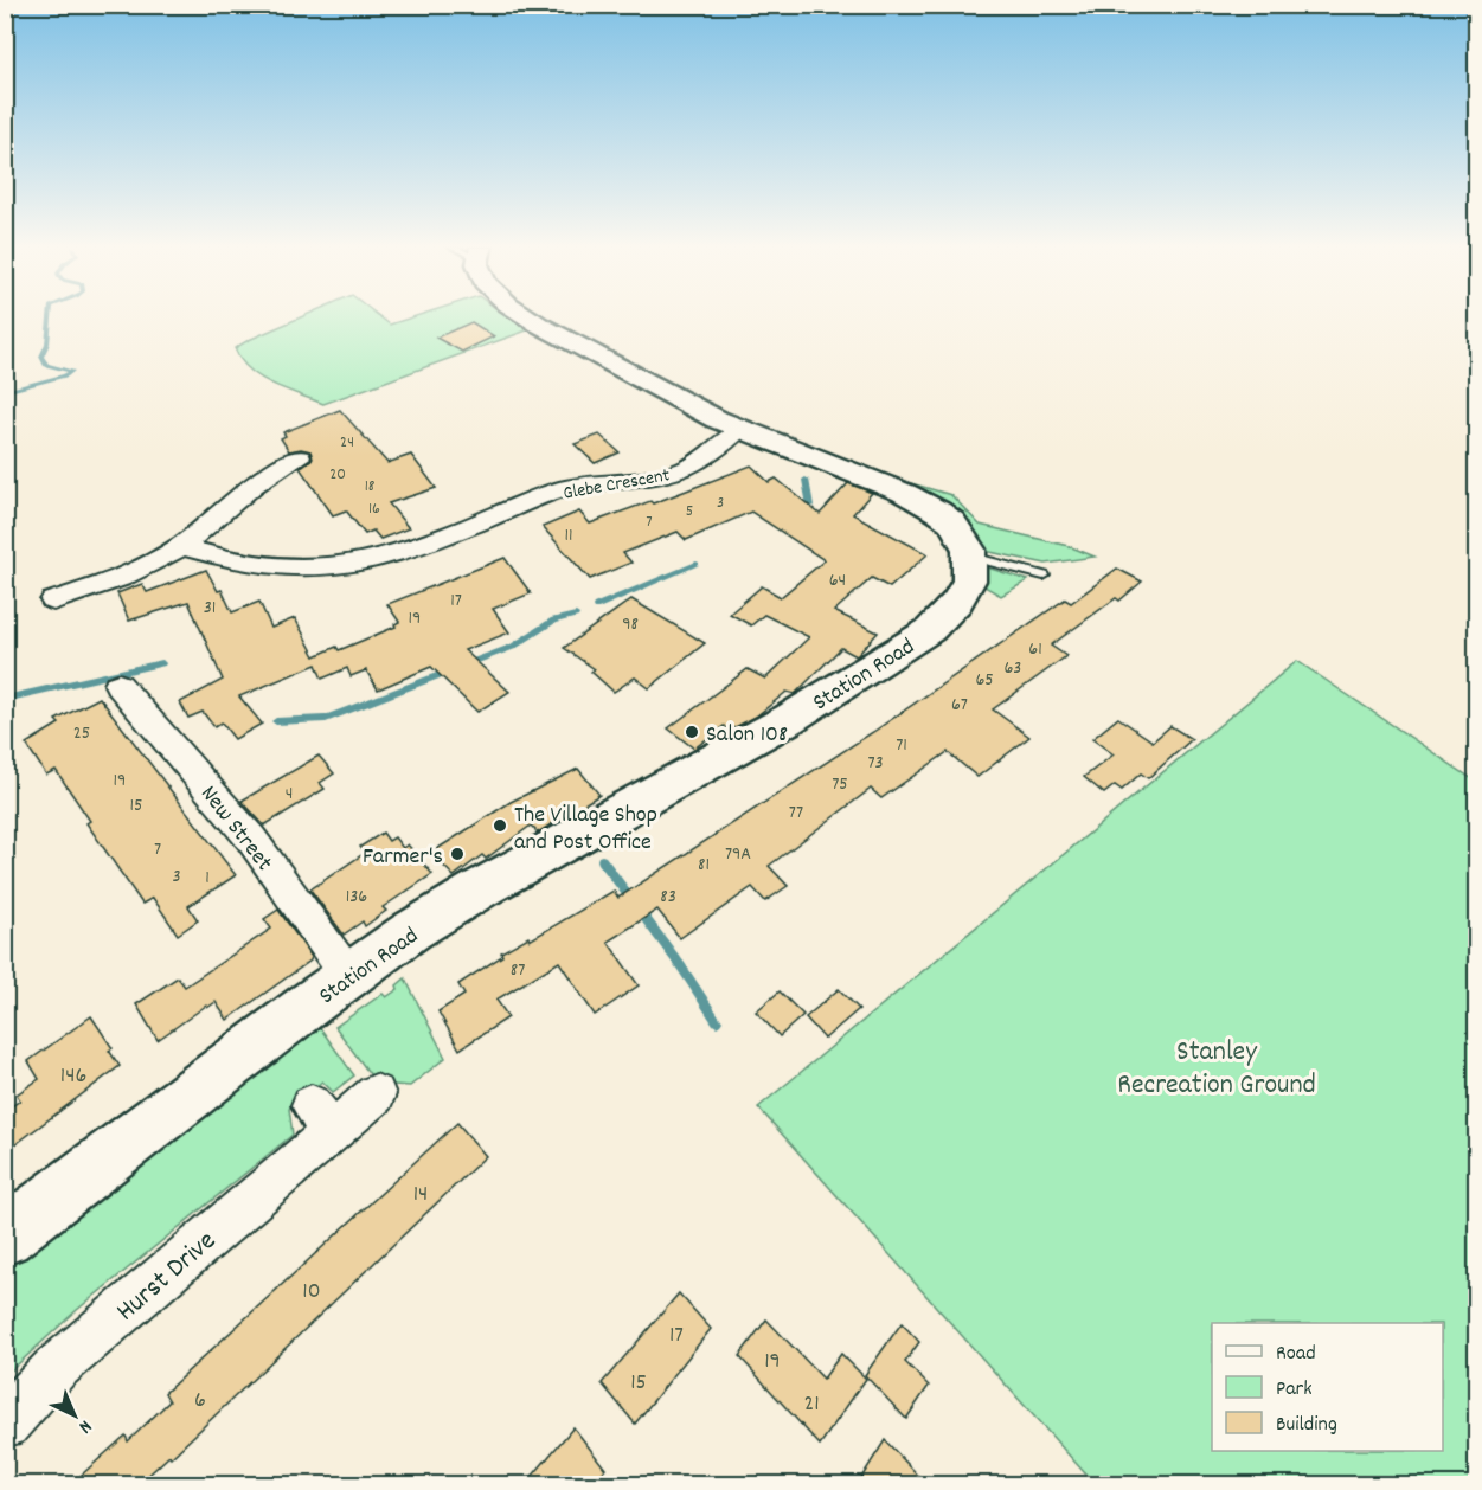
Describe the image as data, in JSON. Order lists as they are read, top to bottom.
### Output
{
  "streets": {
    "street": [
      "Glebe Crescent",
      "Station Road",
      "New Street",
      "Hurst Drive"
    ]
  },
  "crossings": [
    ["Station Road", "New Street"]
  ],
  "parks": ["Stanley Recreation Ground"],
  "places": ["Salon 108", "The Village Shop and Post Office", "Farmer's"],
  "house_numbers": [
    "24",
    "20",
    "18",
    "3",
    "16",
    "5",
    "7",
    "11",
    "64",
    "17",
    "31",
    "19",
    "98",
    "61",
    "63",
    "65",
    "67",
    "25",
    "71",
    "73",
    "19",
    "75",
    "4",
    "15",
    "77",
    "7",
    "79A",
    "81",
    "3",
    "1",
    "136",
    "83",
    "87",
    "146",
    "14",
    "10",
    "17",
    "19",
    "15",
    "6",
    "21"
  ],
  "legend": ["Road", "Park", "Building"],
  "north": "bottom right"
}
